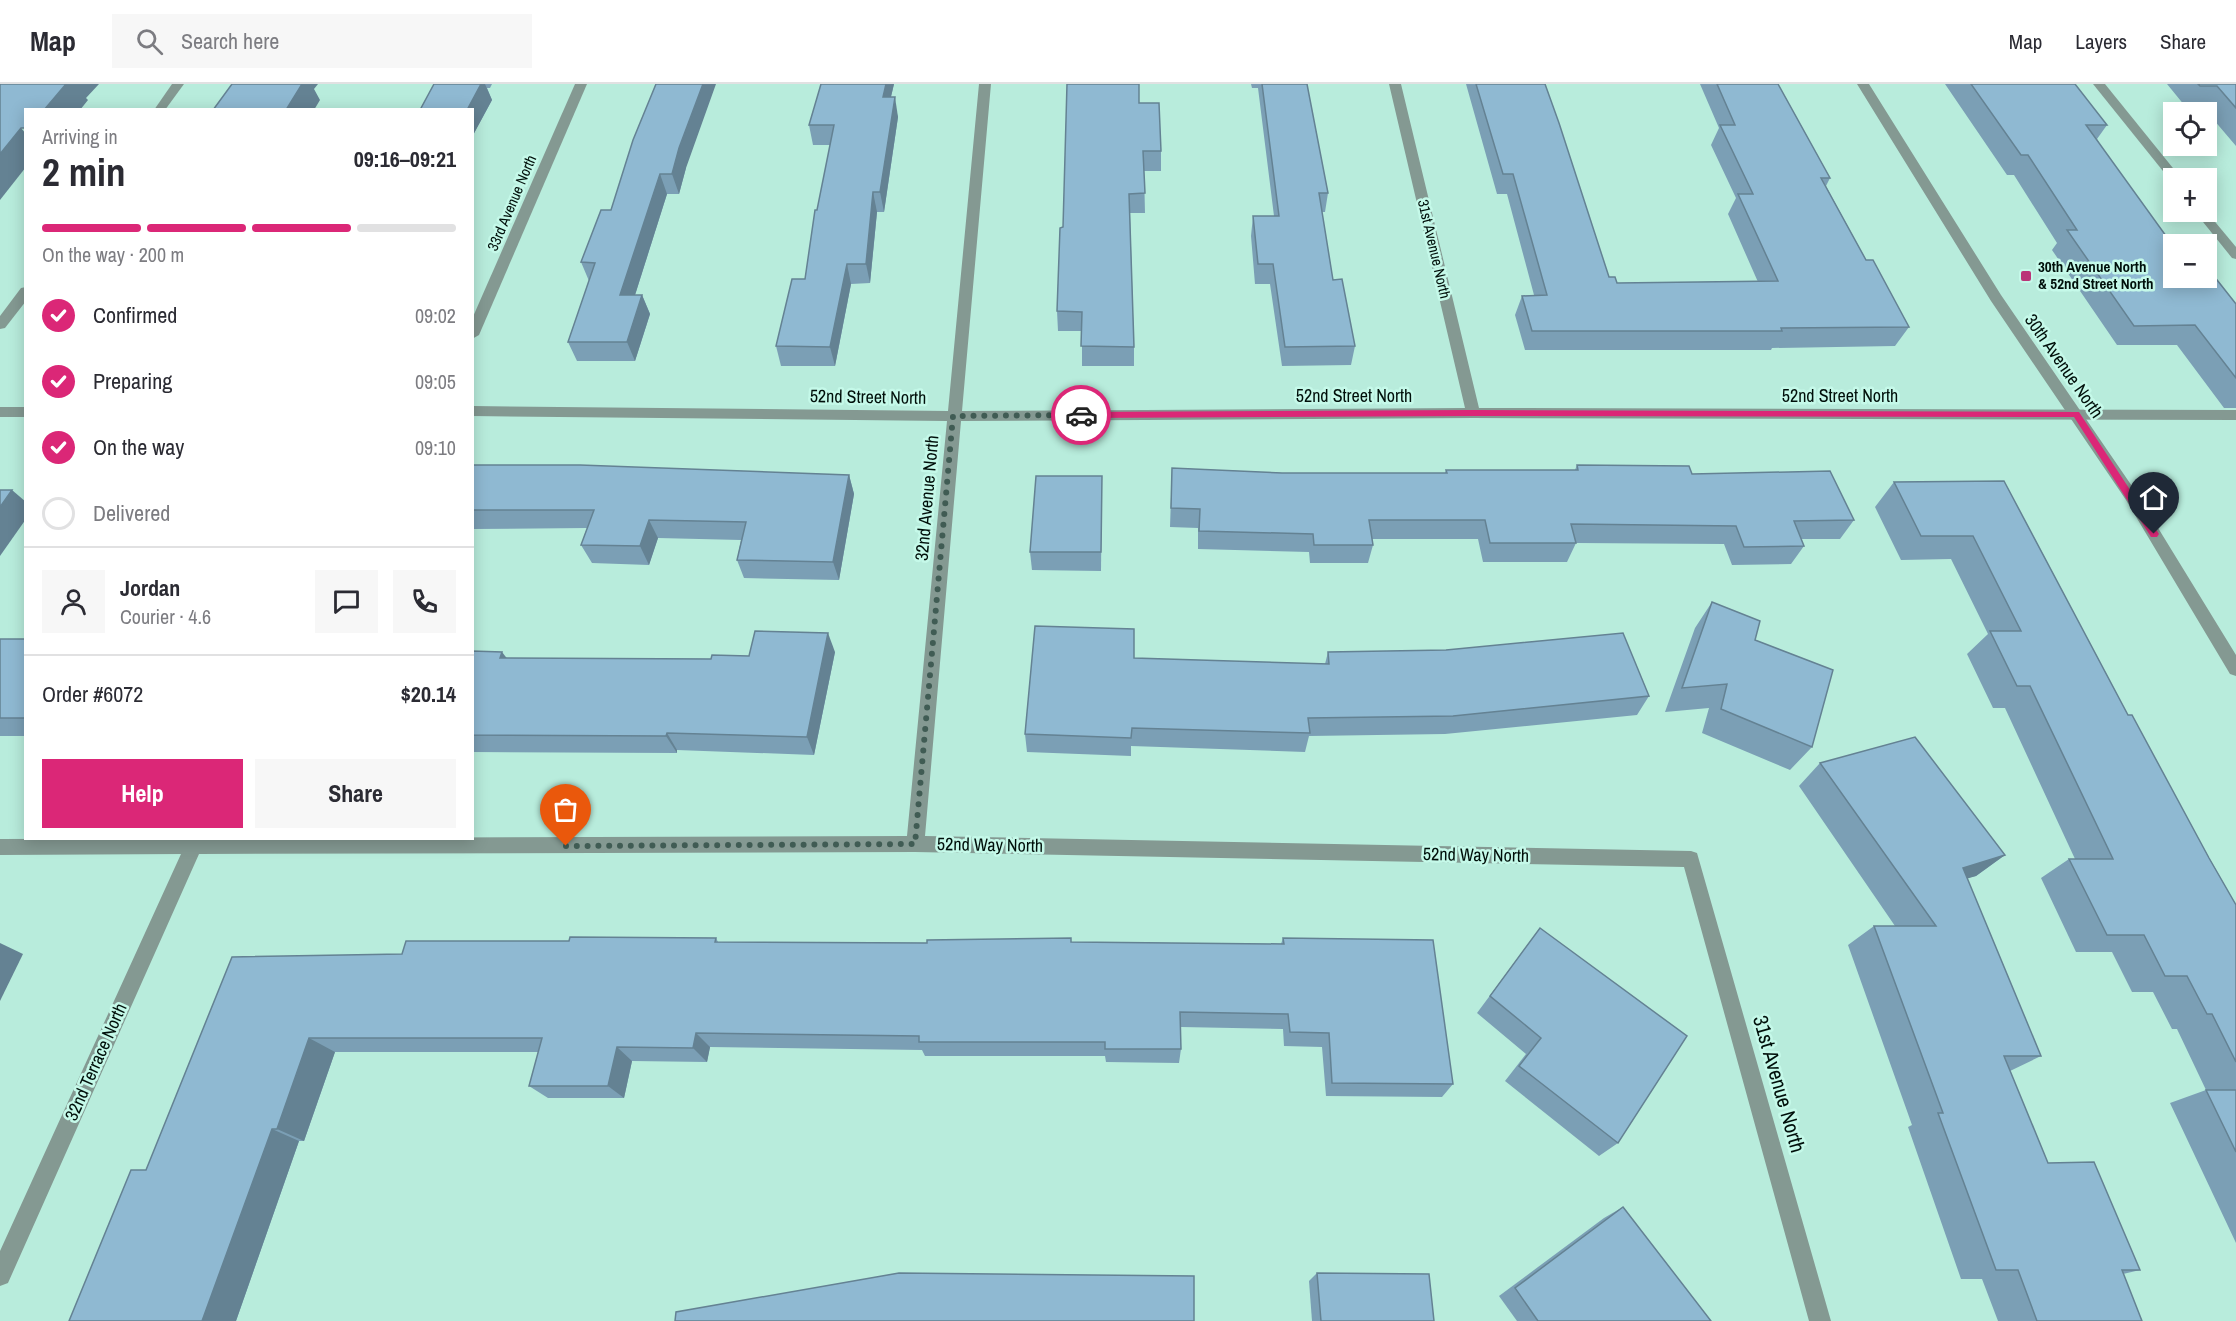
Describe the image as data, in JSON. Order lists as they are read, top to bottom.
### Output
{
  "streets": {
    "street": [
      "33rd Avenue North",
      "31st Avenue North",
      "30th Avenue North",
      "52nd Street North",
      "32nd Avenue North",
      "52nd Way North",
      "32nd Terrace North"
    ]
  },
  "crossings": [
    ["31st Avenue North", "52nd Street North"],
    ["31st Avenue North", "52nd Way North"],
    ["30th Avenue North", "52nd Street North"],
    ["52nd Street North", "32nd Avenue North"],
    ["32nd Avenue North", "52nd Way North"],
    ["52nd Way North", "32nd Terrace North"]
  ],
  "places": {
    "transit": ["30th Avenue North & 52nd Street North"]
  },
  "page": {
    "header": "Map",
    "search": "Search here",
    "nav": ["Map", "Layers", "Share"],
    "map_buttons": ["+", "−"],
    "heading": ["2 min", "Arriving in", "09:16–09:21"],
    "panel": [
      "Jordan",
      "Courier · 4.6",
      "Order #6072",
      "$20.14"
    ],
    "bar": "On the way · 200 m",
    "list": [
      ["Confirmed", "09:02"],
      ["Preparing", "09:05"],
      ["On the way", "09:10"],
      "Delivered"
    ],
    "buttons": ["Help", "Share"]
  }
}
